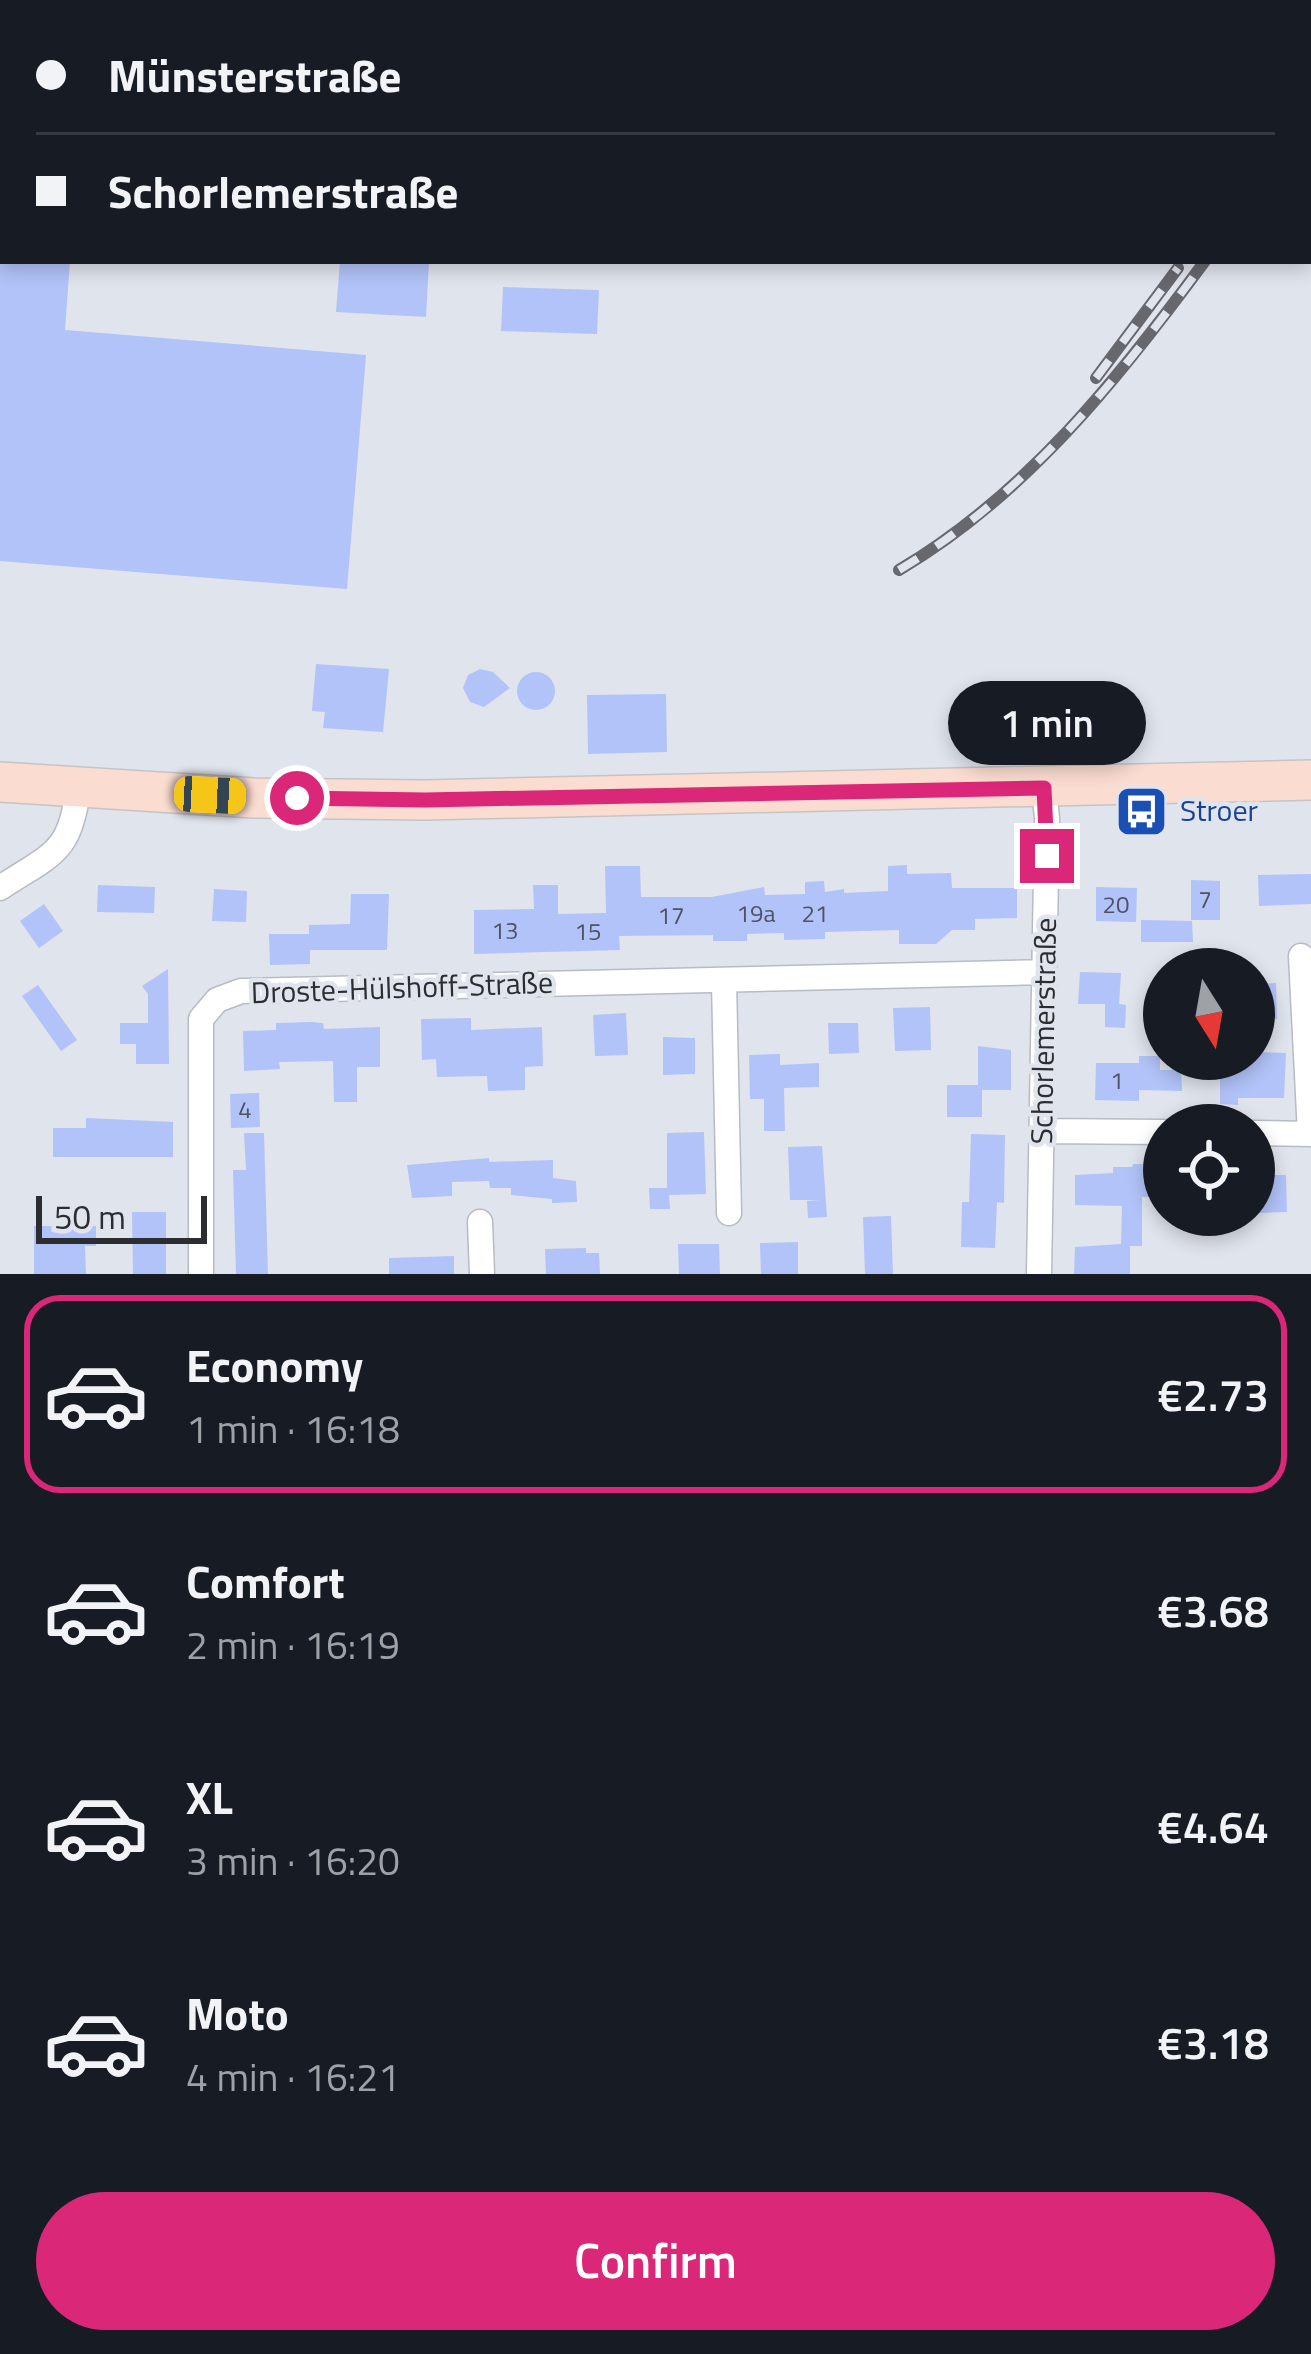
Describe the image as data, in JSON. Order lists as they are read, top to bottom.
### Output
{
  "streets": {
    "street": ["Droste-Hülshoff-Straße", "Schorlemerstraße"]
  },
  "crossings": [
    ["Droste-Hülshoff-Straße", "Schorlemerstraße"]
  ],
  "places": {
    "bus stop": ["Stroer"]
  },
  "house_numbers": [
    "7",
    "20",
    "19a",
    "21",
    "17",
    "13",
    "15",
    "1",
    "4"
  ],
  "scale_bar": "50 m",
  "north": "bottom",
  "page": {
    "banner": ["Münsterstraße", "Schorlemerstraße"],
    "bubble": "1 min",
    "scale": "50 m",
    "list": [
      {
        "name": "Economy",
        "note": "1 min · 16:18",
        "value": "€2.73"
      },
      {
        "name": "Comfort",
        "note": "2 min · 16:19",
        "value": "€3.68"
      },
      {
        "name": "XL",
        "note": "3 min · 16:20",
        "value": "€4.64"
      },
      {
        "name": "Moto",
        "note": "4 min · 16:21",
        "value": "€3.18"
      }
    ],
    "buttons": "Confirm"
  }
}
